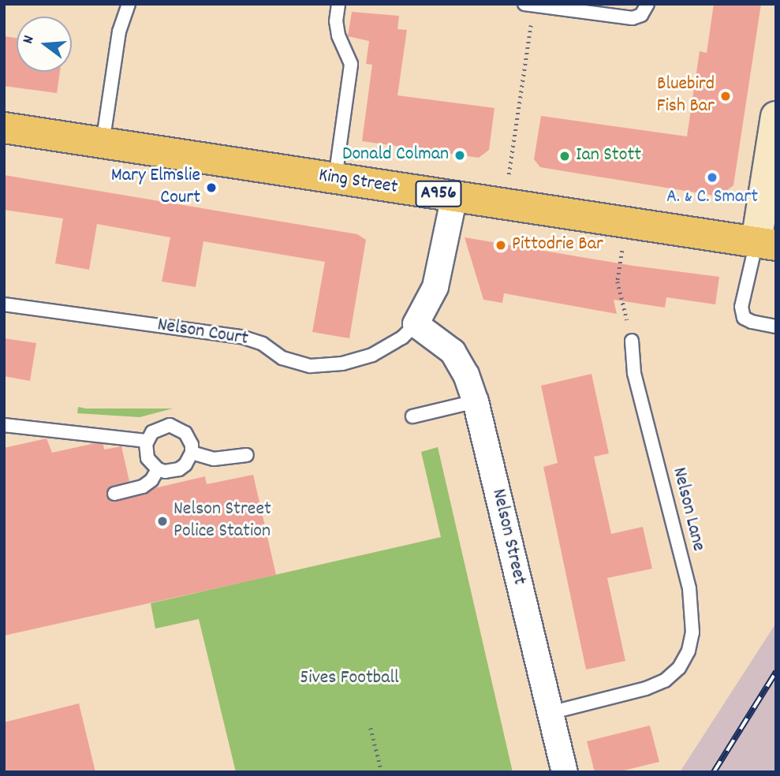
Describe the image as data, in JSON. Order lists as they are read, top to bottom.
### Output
{
  "streets": {
    "main road": ["King Street", "A956"],
    "street": ["Nelson Court", "Nelson Street"],
    "lane": ["Nelson Lane"]
  },
  "crossings": [
    ["King Street", "Nelson Court"],
    ["Nelson Court", "Nelson Street"],
    ["Nelson Lane", "Nelson Street"]
  ],
  "parks": ["5ives Football"],
  "places": [
    "Bluebird Fish Bar",
    "Donald Colman",
    "Ian Stott",
    "A. & C. Smart",
    "Mary Elmslie Court",
    "Pittodrie Bar",
    "Nelson Street Police Station"
  ],
  "north": "left"
}
